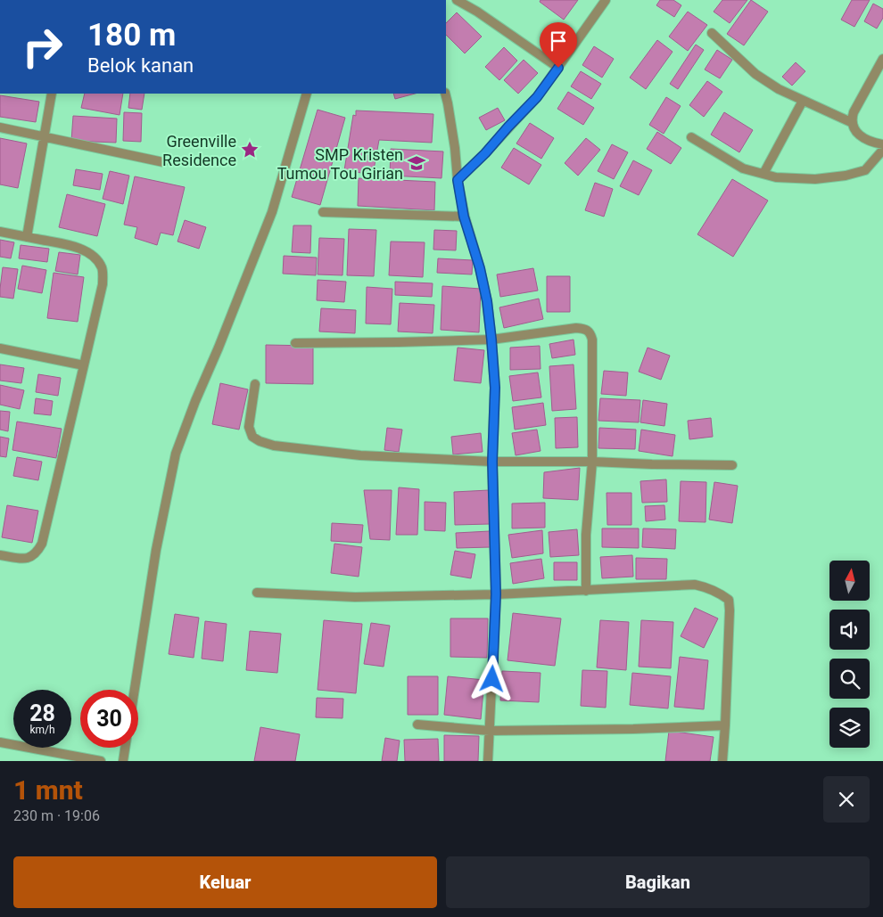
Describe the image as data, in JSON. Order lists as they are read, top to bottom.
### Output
{
  "places": {
    "place": ["Greenville Residence"],
    "school or university": ["SMP Kristen Tumou Tou Girian"]
  },
  "north": "top",
  "page": {
    "turn": ["180 m", "Belok kanan"],
    "speed": "28 km/h",
    "limit": "30",
    "heading": ["1 mnt", "230 m · 19:06"],
    "buttons": ["Keluar", "Bagikan"]
  }
}
